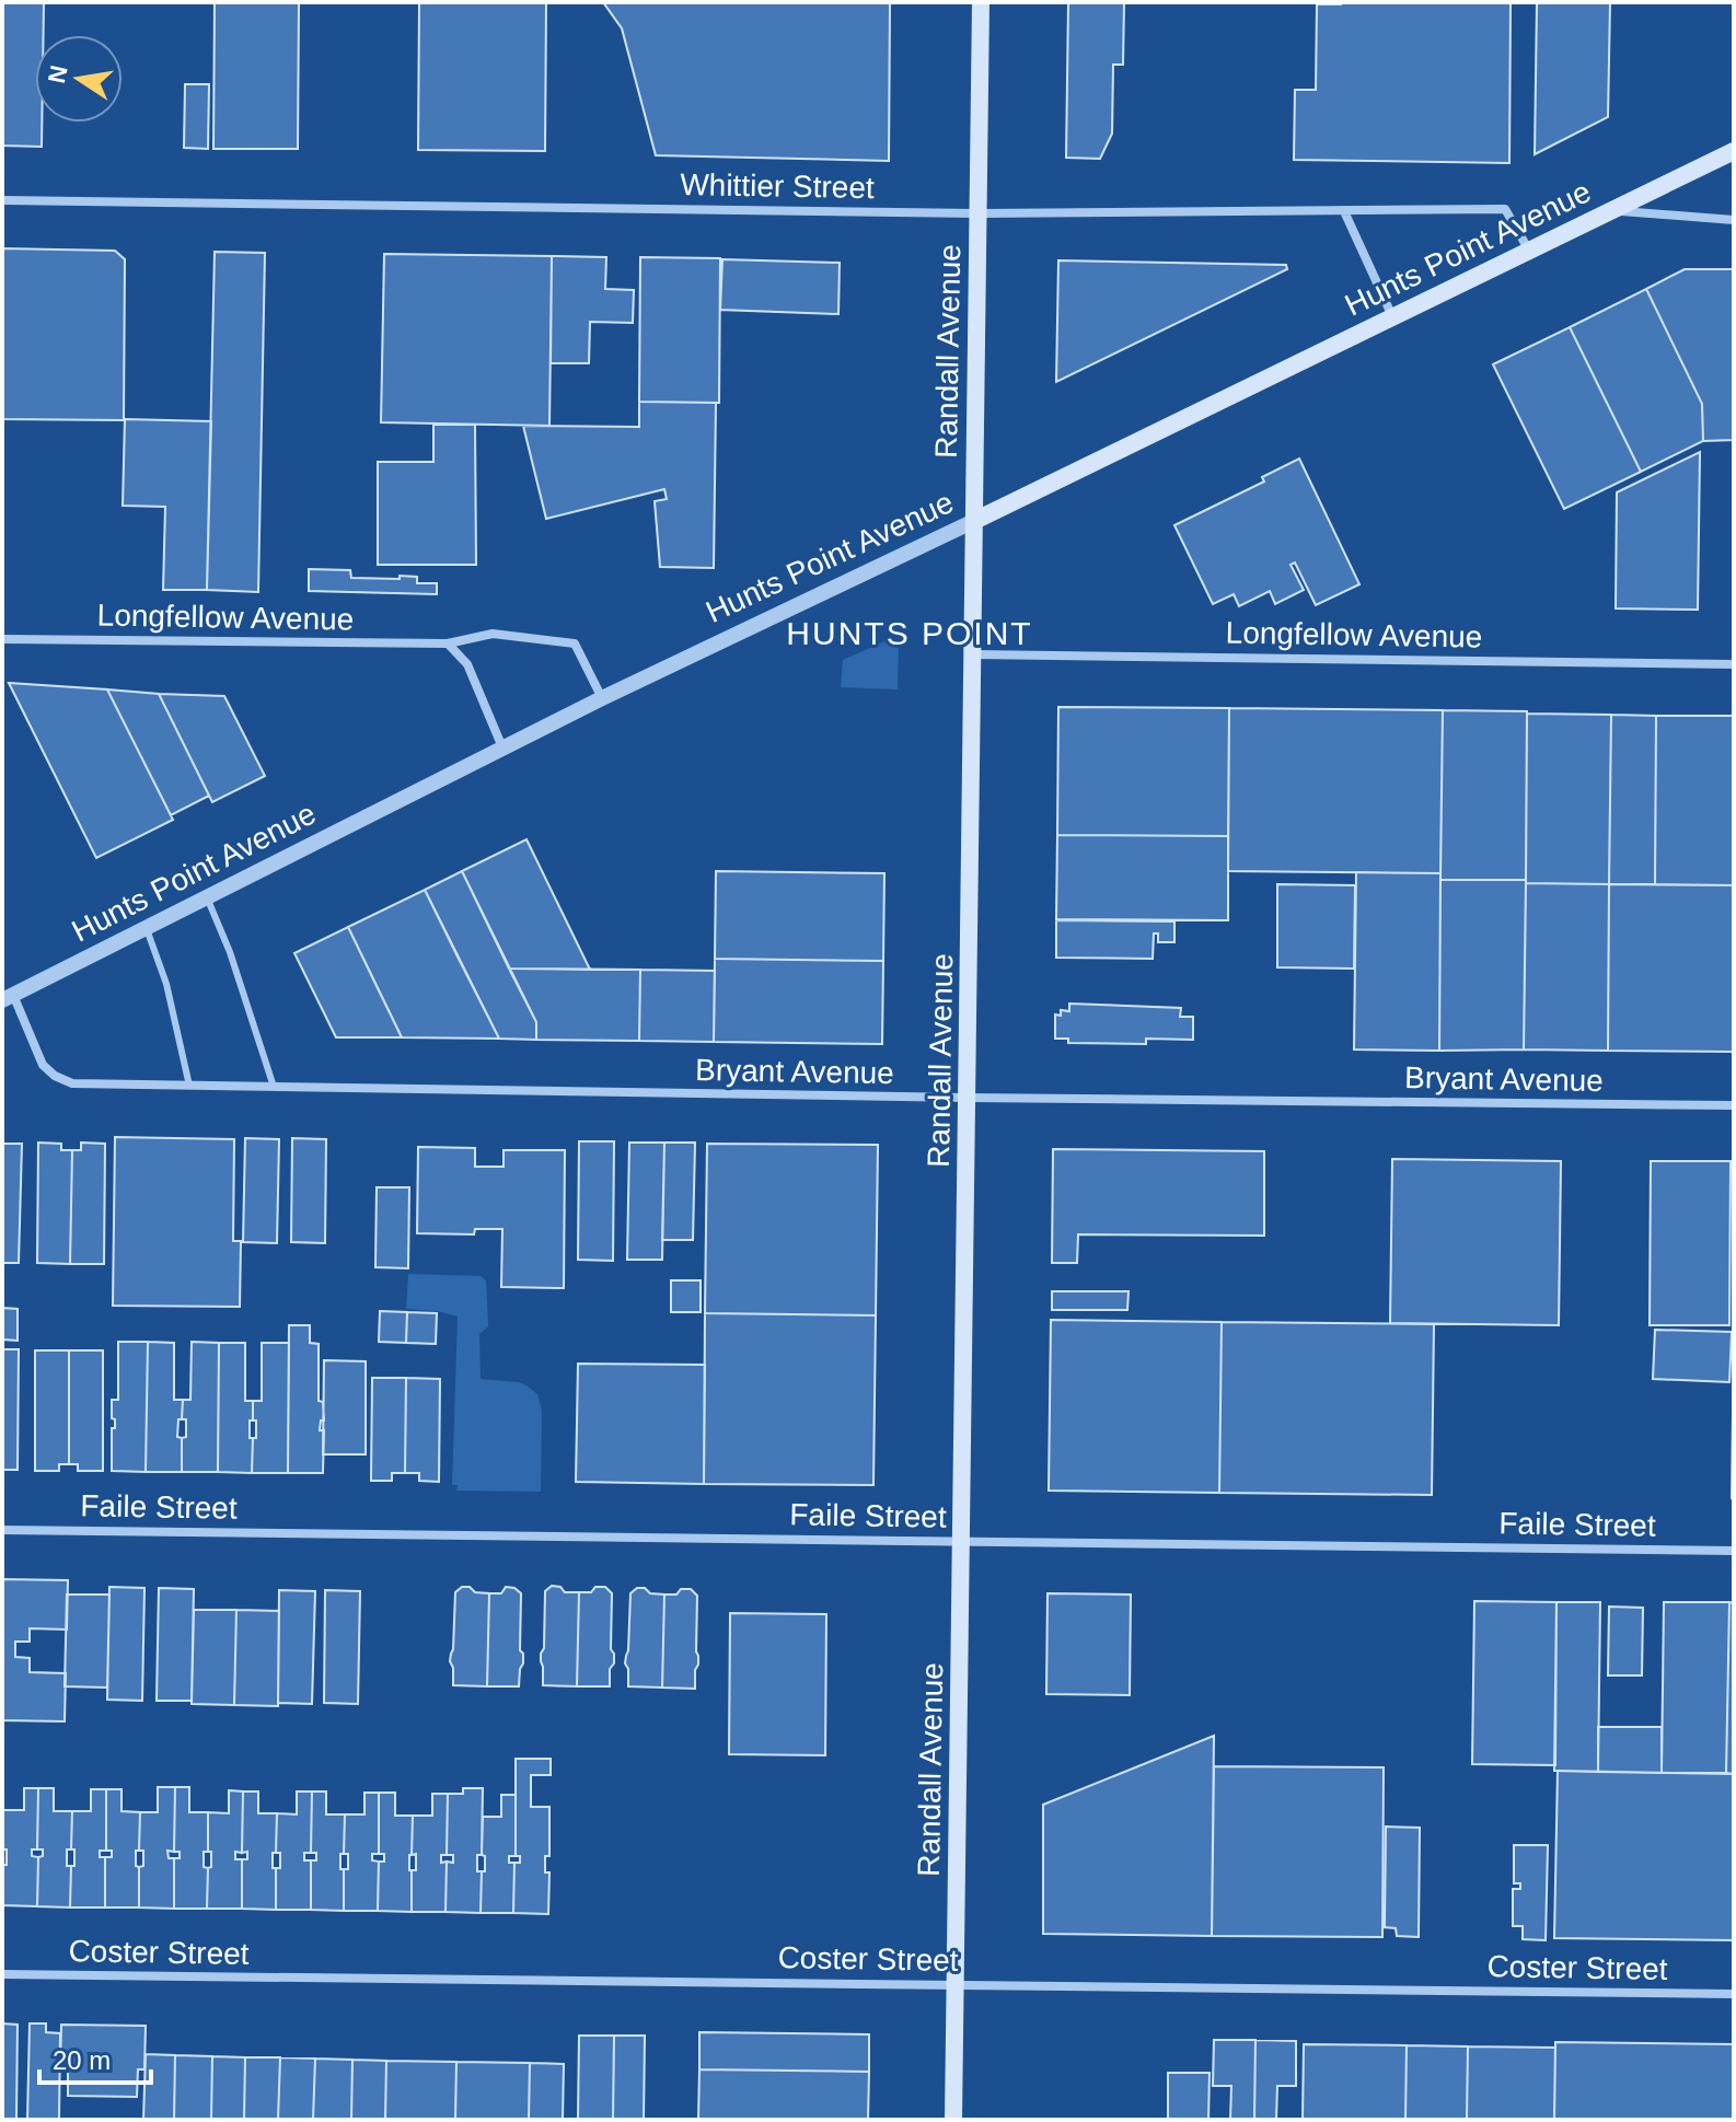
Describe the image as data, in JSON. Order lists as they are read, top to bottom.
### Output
{
  "streets": {
    "main road": ["Hunts Point Avenue", "Randall Avenue"],
    "street": [
      "Whittier Street",
      "Longfellow Avenue",
      "Bryant Avenue",
      "Faile Street",
      "Coster Street"
    ]
  },
  "crossings": [
    ["Whittier Street", "Hunts Point Avenue"],
    ["Whittier Street", "Randall Avenue"],
    ["Hunts Point Avenue", "Randall Avenue"],
    ["Hunts Point Avenue", "Longfellow Avenue"],
    ["Hunts Point Avenue", "Bryant Avenue"],
    ["Randall Avenue", "Longfellow Avenue"],
    ["Randall Avenue", "Bryant Avenue"],
    ["Randall Avenue", "Faile Street"],
    ["Randall Avenue", "Coster Street"]
  ],
  "districts": ["HUNTS POINT"],
  "scale_bar": "20 m",
  "north": "left"
}
